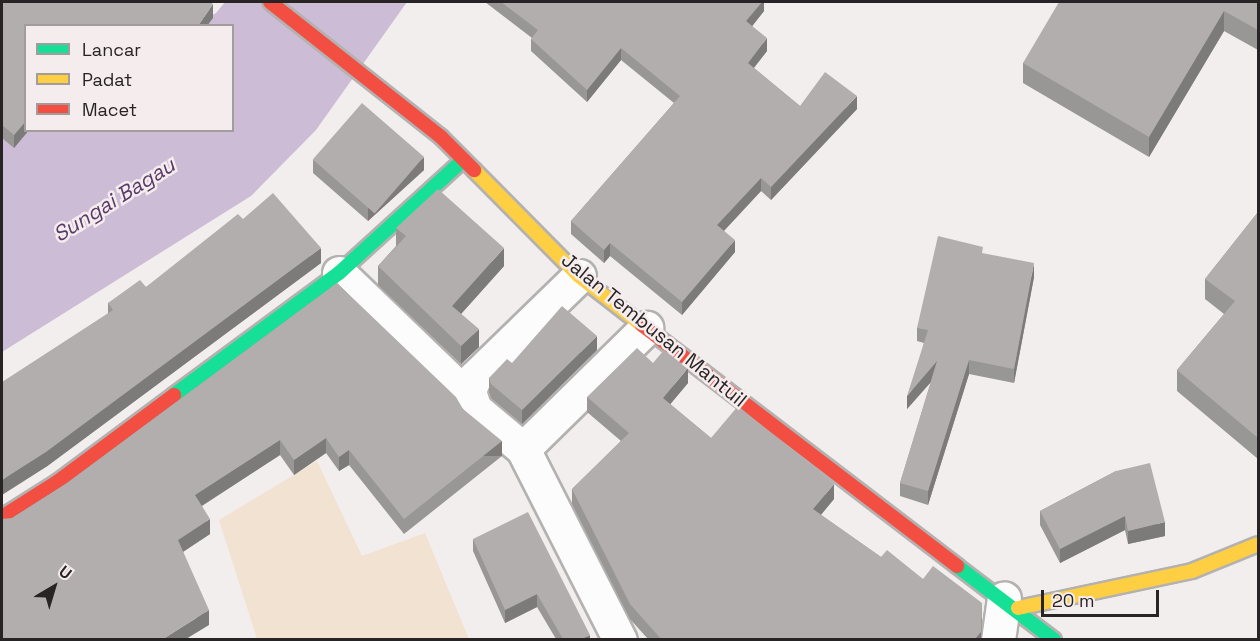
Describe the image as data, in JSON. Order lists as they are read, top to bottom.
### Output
{
  "streets": {
    "street": ["Jalan Tembusan Mantuil"]
  },
  "water": ["Sungai Bagau"],
  "legend": ["Lancar", "Padat", "Macet"],
  "scale_bar": "20 m",
  "north": "top right"
}
